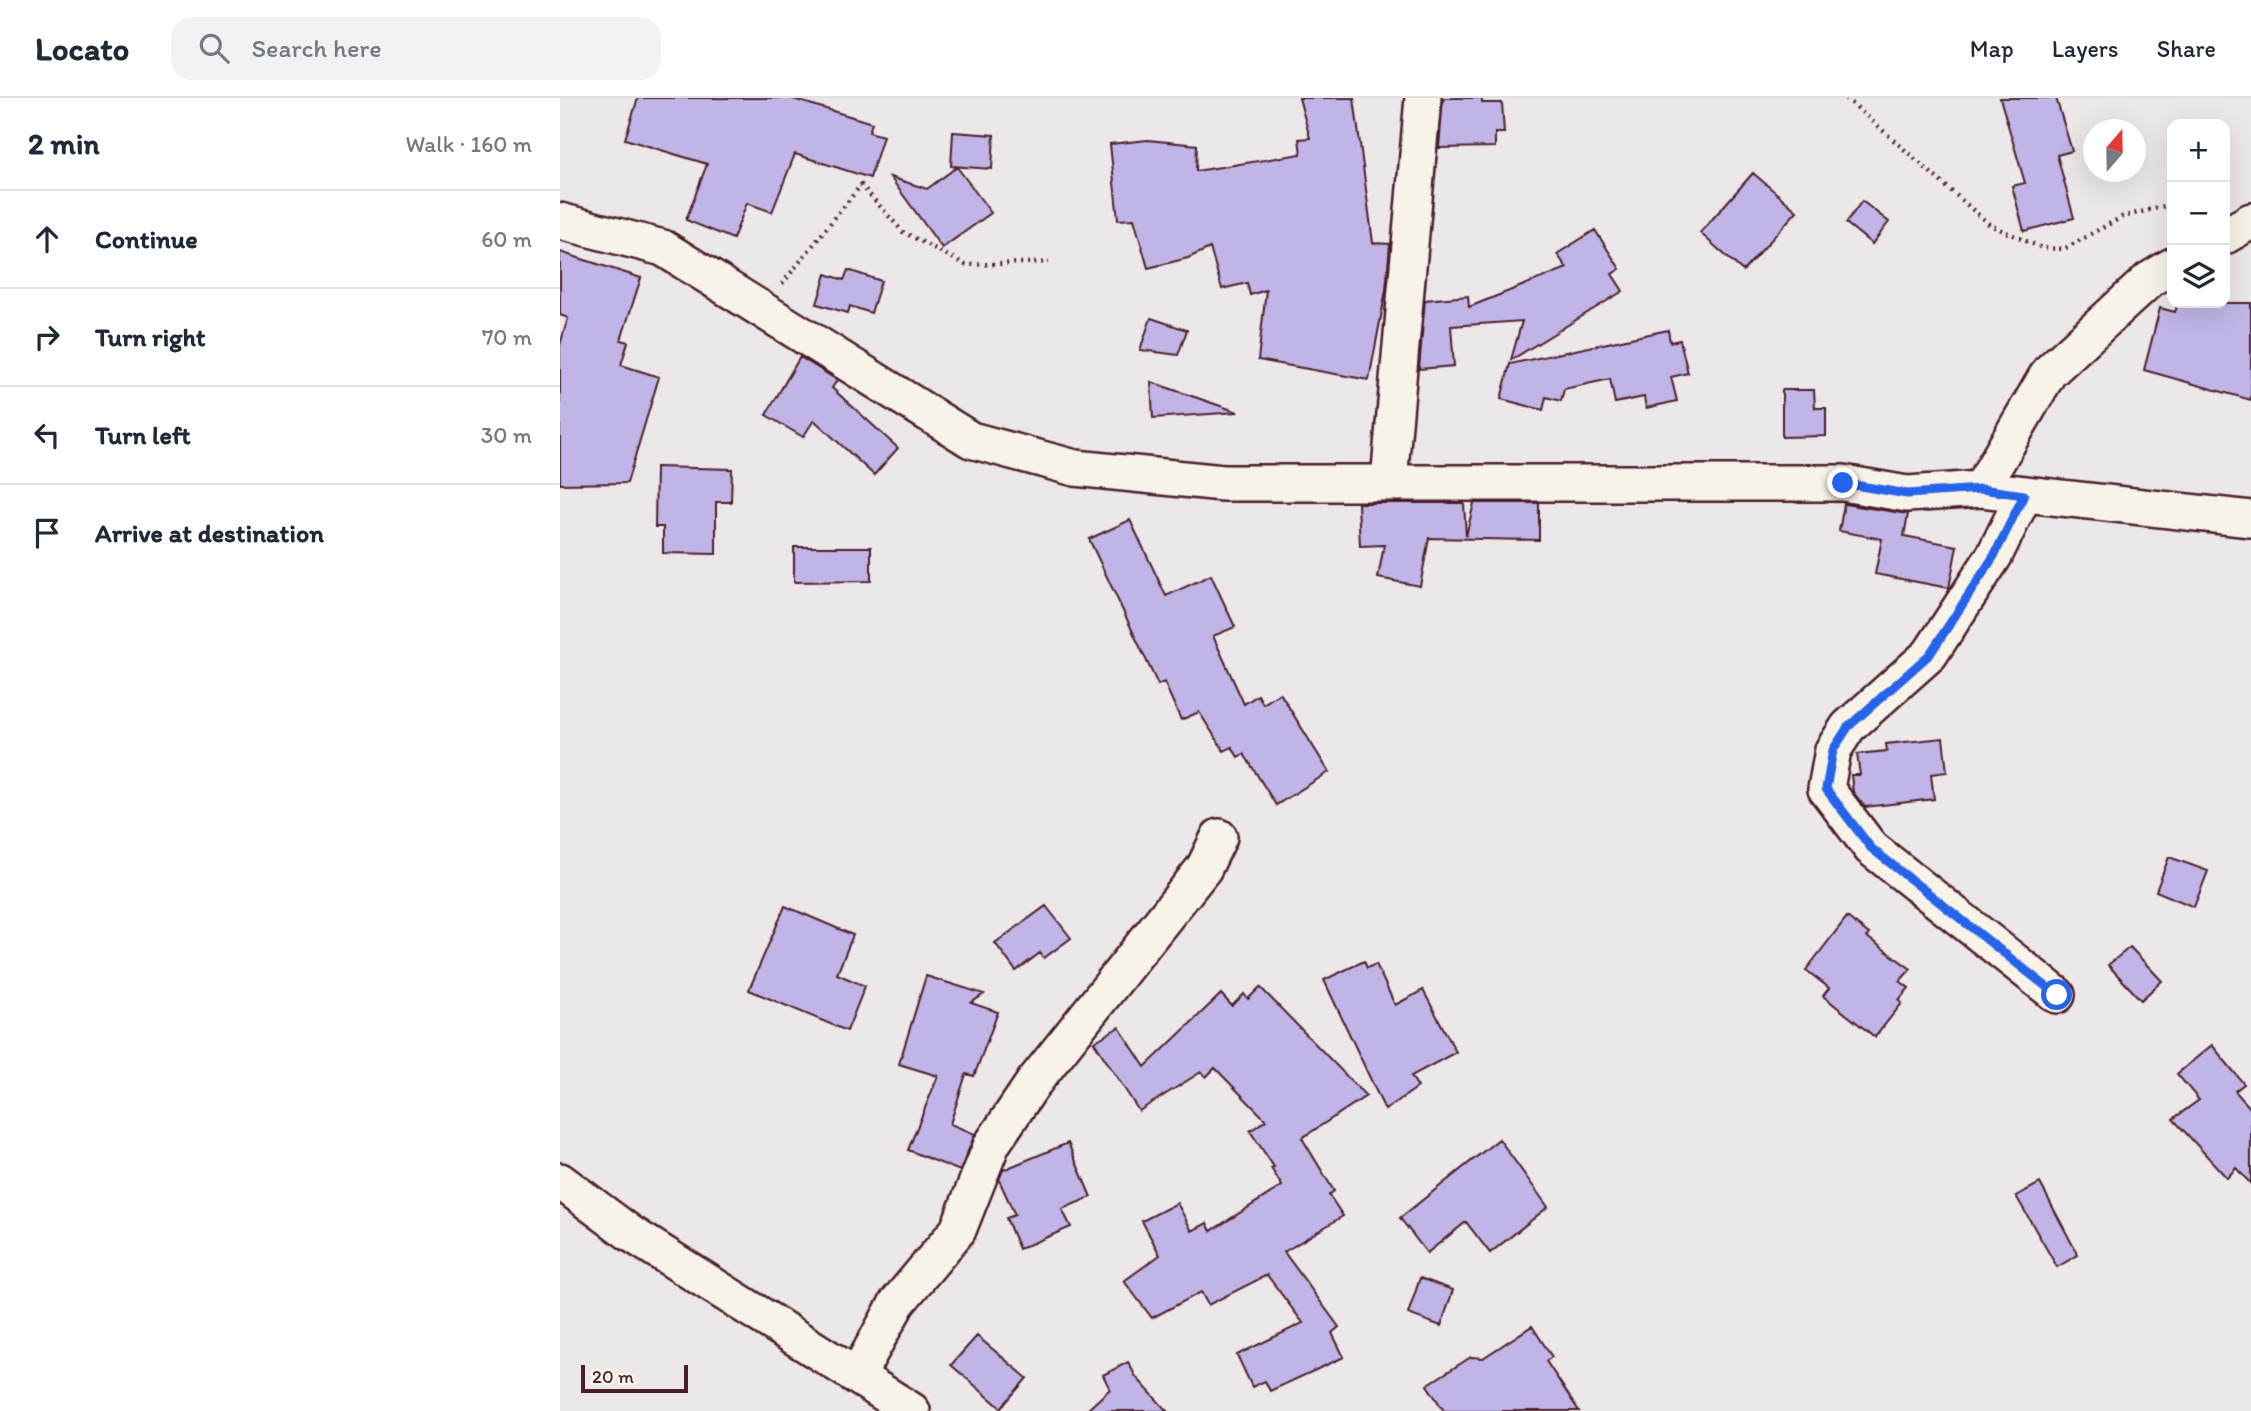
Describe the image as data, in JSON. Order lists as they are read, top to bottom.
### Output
{
  "scale_bar": "20 m",
  "north": "top",
  "page": {
    "header": "Locato",
    "search": "Search here",
    "nav": ["Map", "Layers", "Share"],
    "heading": ["2 min", "Walk · 160 m"],
    "map_buttons": ["+", "−"],
    "list": [
      ["Continue", "60 m"],
      ["Turn right", "70 m"],
      ["Turn left", "30 m"],
      "Arrive at destination"
    ],
    "scale": "20 m"
  }
}
